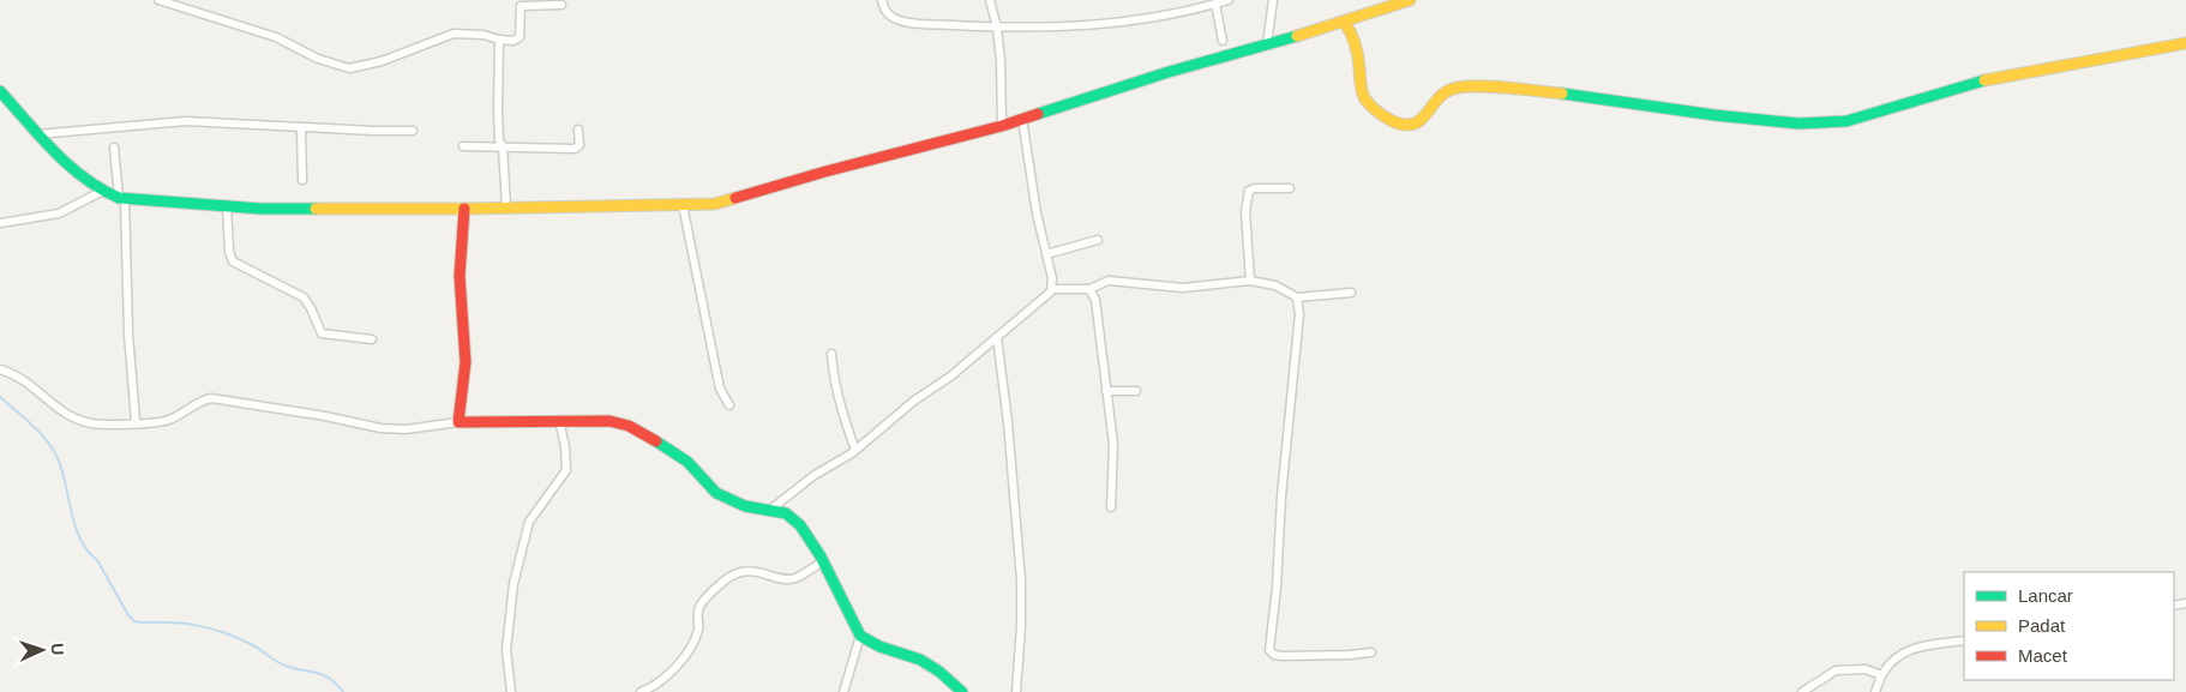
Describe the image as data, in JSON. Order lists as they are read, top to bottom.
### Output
{
  "legend": ["Lancar", "Padat", "Macet"],
  "north": "right"
}
